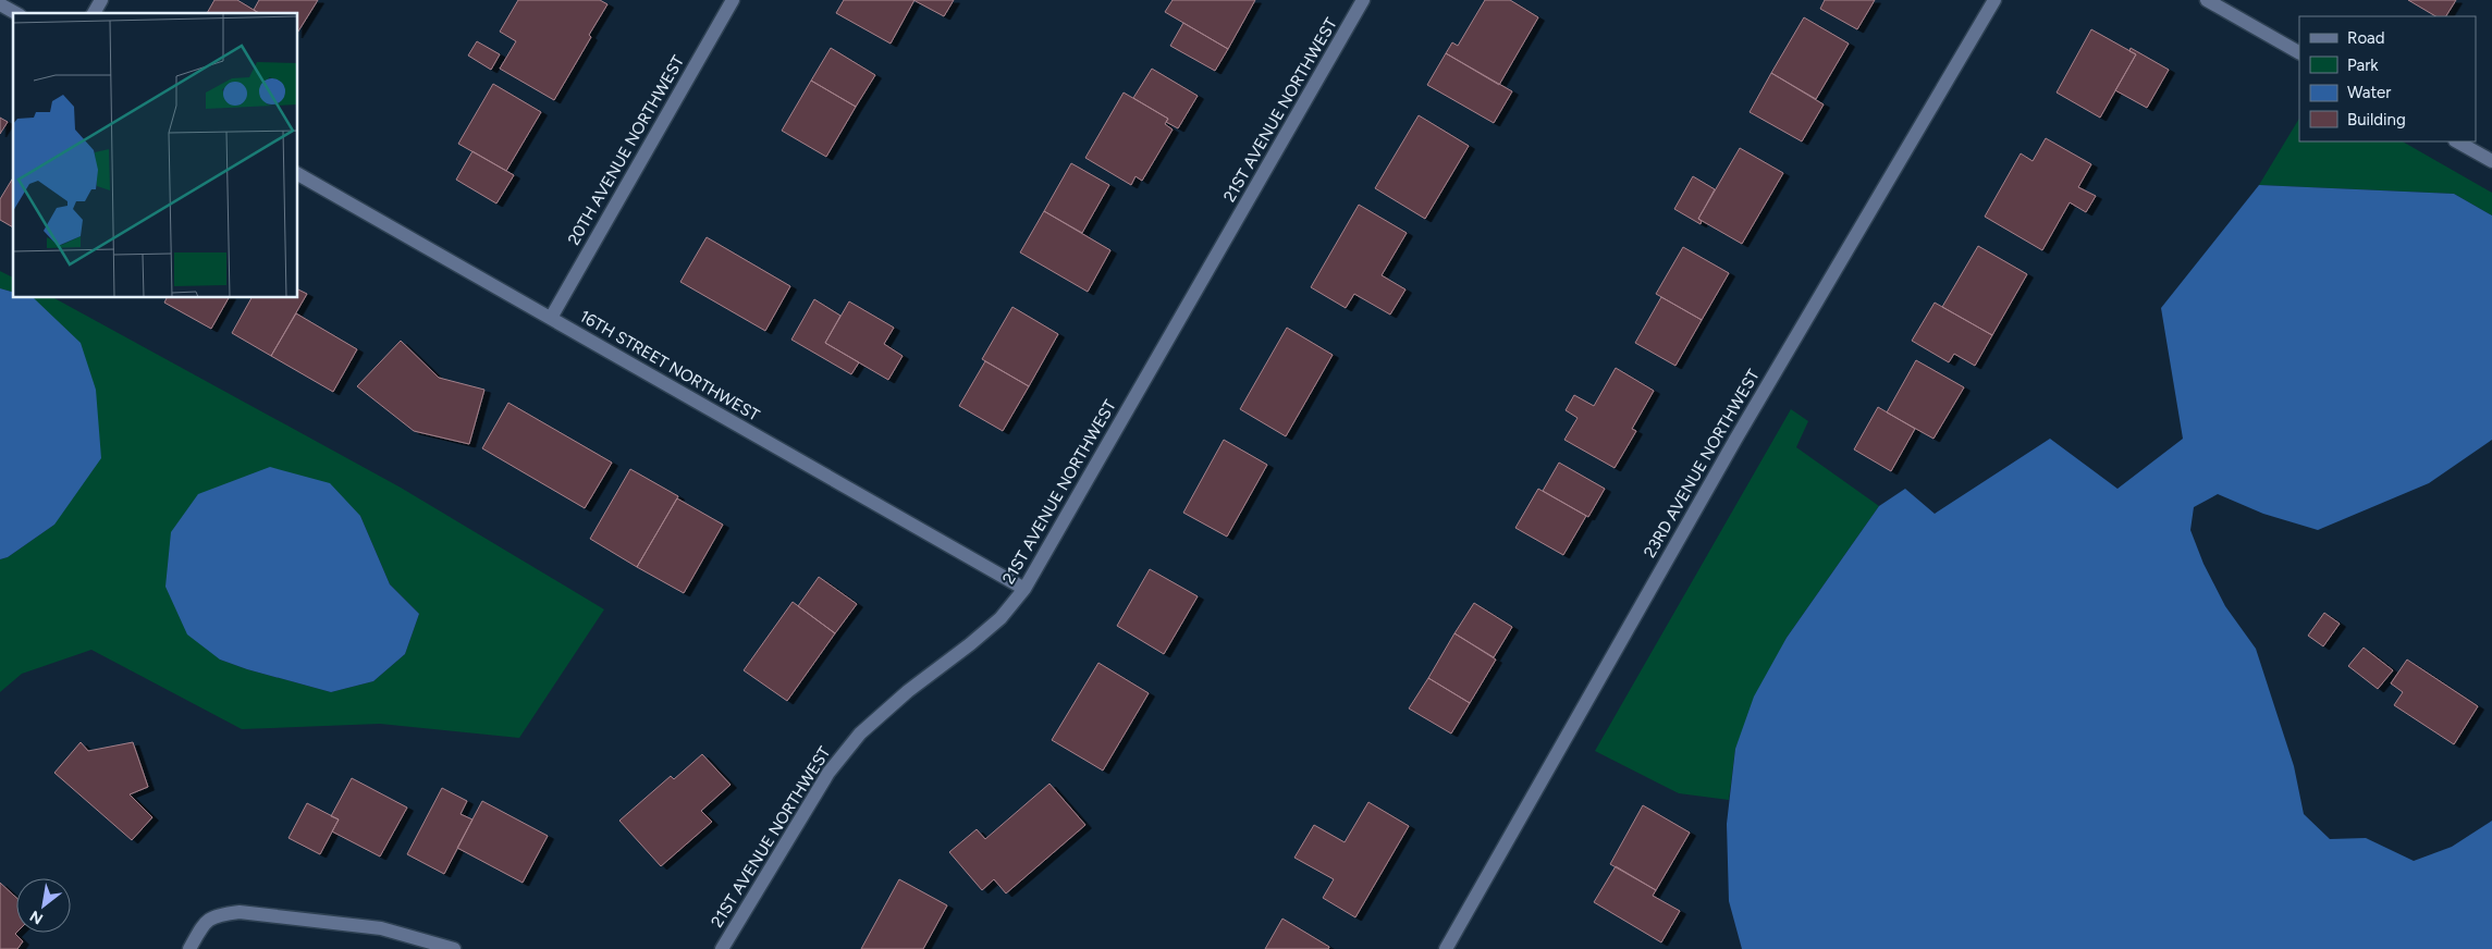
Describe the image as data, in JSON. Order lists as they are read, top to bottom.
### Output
{
  "streets": {
    "street": [
      "21ST AVENUE NORTHWEST",
      "20TH AVENUE NORTHWEST",
      "16TH STREET NORTHWEST",
      "23RD AVENUE NORTHWEST"
    ]
  },
  "crossings": [
    ["21ST AVENUE NORTHWEST", "16TH STREET NORTHWEST"],
    ["20TH AVENUE NORTHWEST", "16TH STREET NORTHWEST"]
  ],
  "legend": [
    "Road",
    "Park",
    "Water",
    "Building"
  ],
  "north": "bottom left"
}
